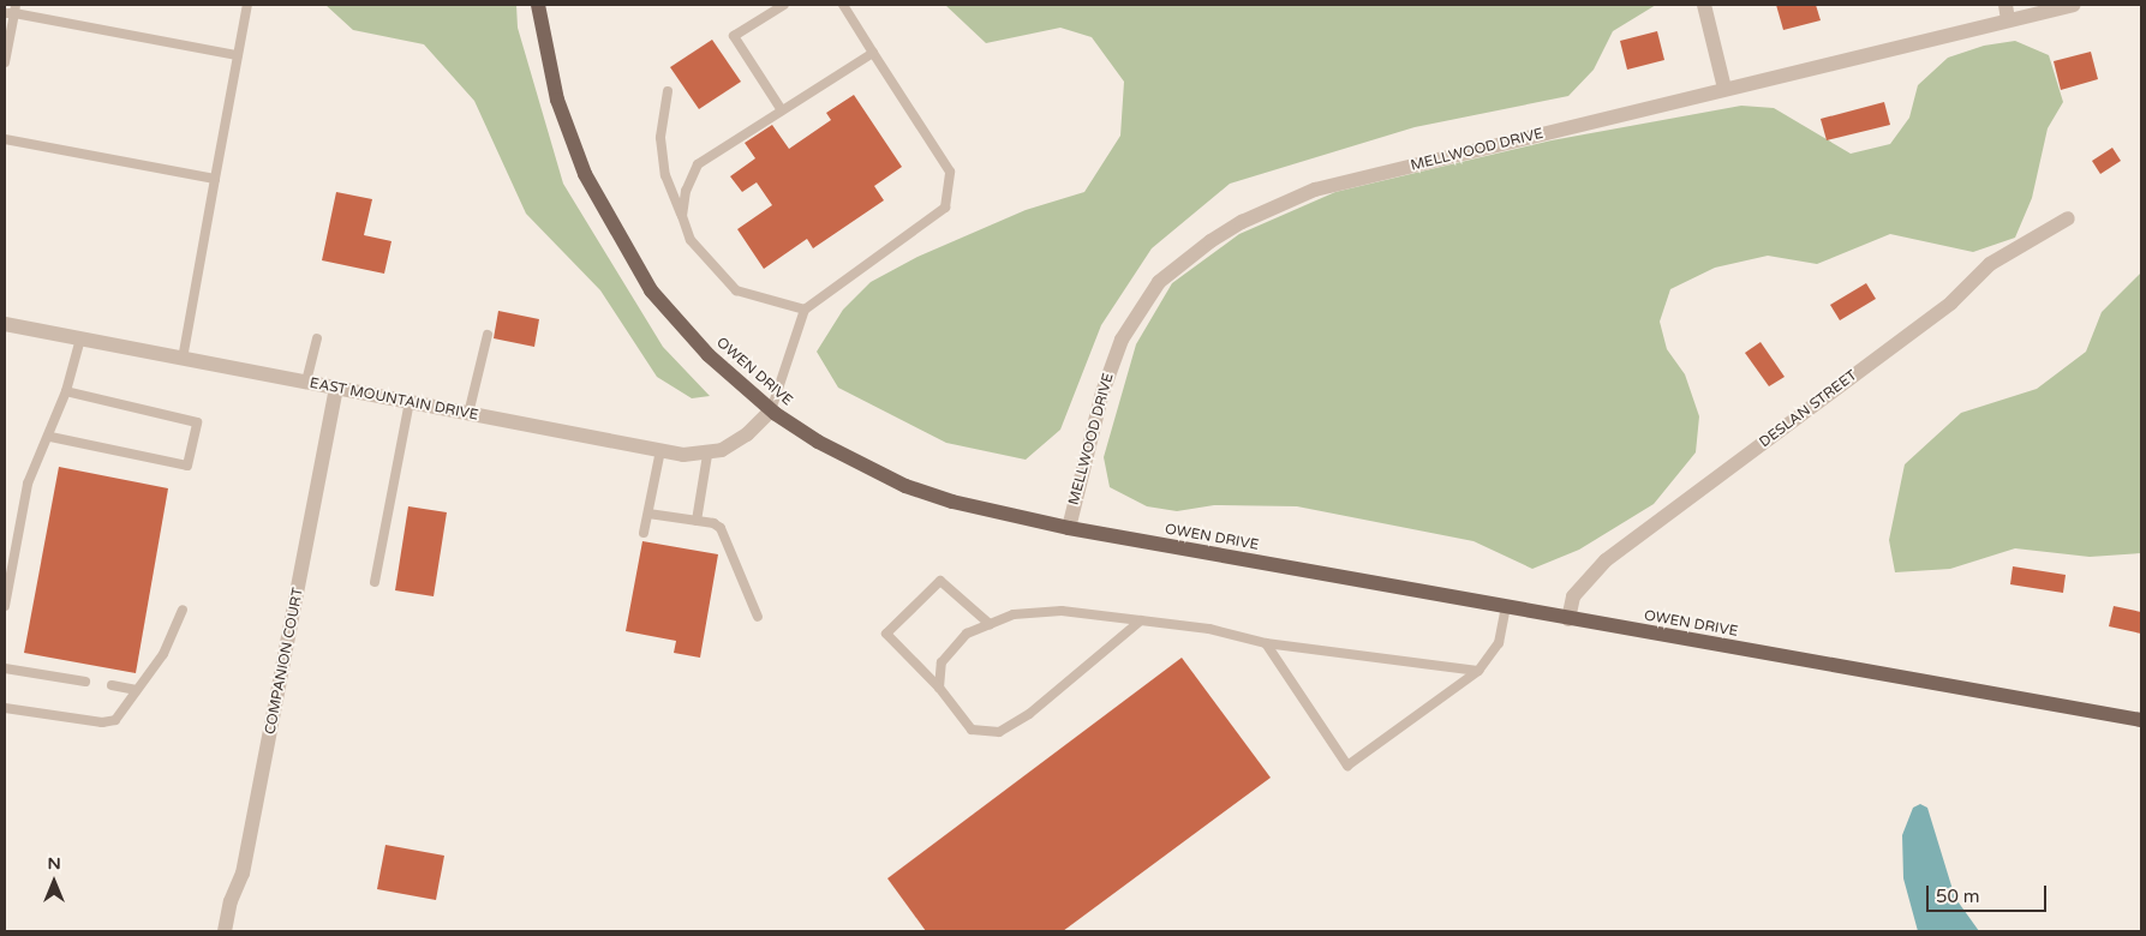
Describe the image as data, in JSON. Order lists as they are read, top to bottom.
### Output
{
  "streets": {
    "main road": ["OWEN DRIVE"],
    "street": [
      "MELLWOOD DRIVE",
      "EAST MOUNTAIN DRIVE",
      "DESLAN STREET",
      "COMPANION COURT"
    ]
  },
  "crossings": [
    ["MELLWOOD DRIVE", "OWEN DRIVE"],
    ["OWEN DRIVE", "DESLAN STREET"],
    ["EAST MOUNTAIN DRIVE", "COMPANION COURT"]
  ],
  "scale_bar": "50 m",
  "north": "top"
}
